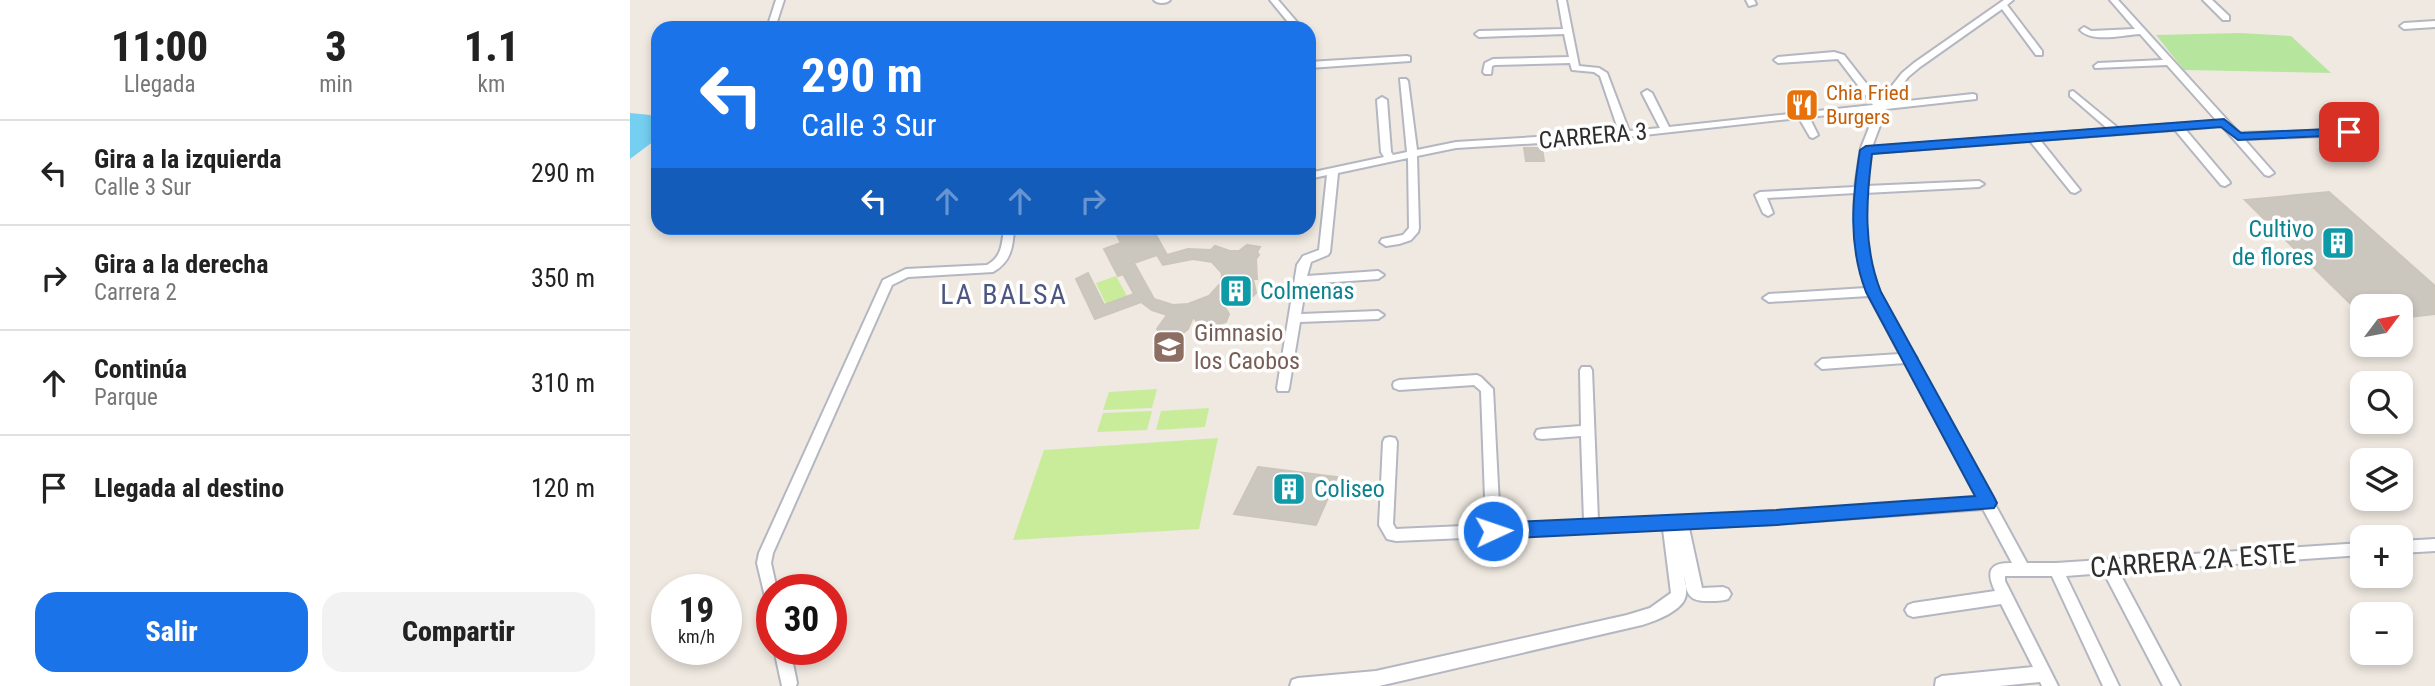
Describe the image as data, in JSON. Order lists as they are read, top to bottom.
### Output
{
  "streets": {
    "street": ["CARRERA 3", "CARRERA 2A ESTE"]
  },
  "districts": ["LA BALSA"],
  "places": {
    "restaurant": ["Chia Fried Burgers"],
    "building": ["Cultivo de flores", "Colmenas", "Coliseo"],
    "school or university": ["Gimnasio los Caobos"]
  },
  "north": "top right",
  "page": {
    "eta": [
      "11:00",
      "Llegada",
      "3",
      "min",
      "1.1",
      "km"
    ],
    "turn": ["290 m", "Calle 3 Sur"],
    "list": [
      {
        "name": "Gira a la izquierda",
        "note": "Calle 3 Sur",
        "value": "290 m"
      },
      {
        "name": "Gira a la derecha",
        "note": "Carrera 2",
        "value": "350 m"
      },
      {
        "name": "Continúa",
        "note": "Parque",
        "value": "310 m"
      },
      {
        "name": "Llegada al destino",
        "value": "120 m"
      }
    ],
    "map_buttons": ["+", "−"],
    "speed": "19 km/h",
    "limit": "30",
    "buttons": ["Salir", "Compartir"]
  }
}
